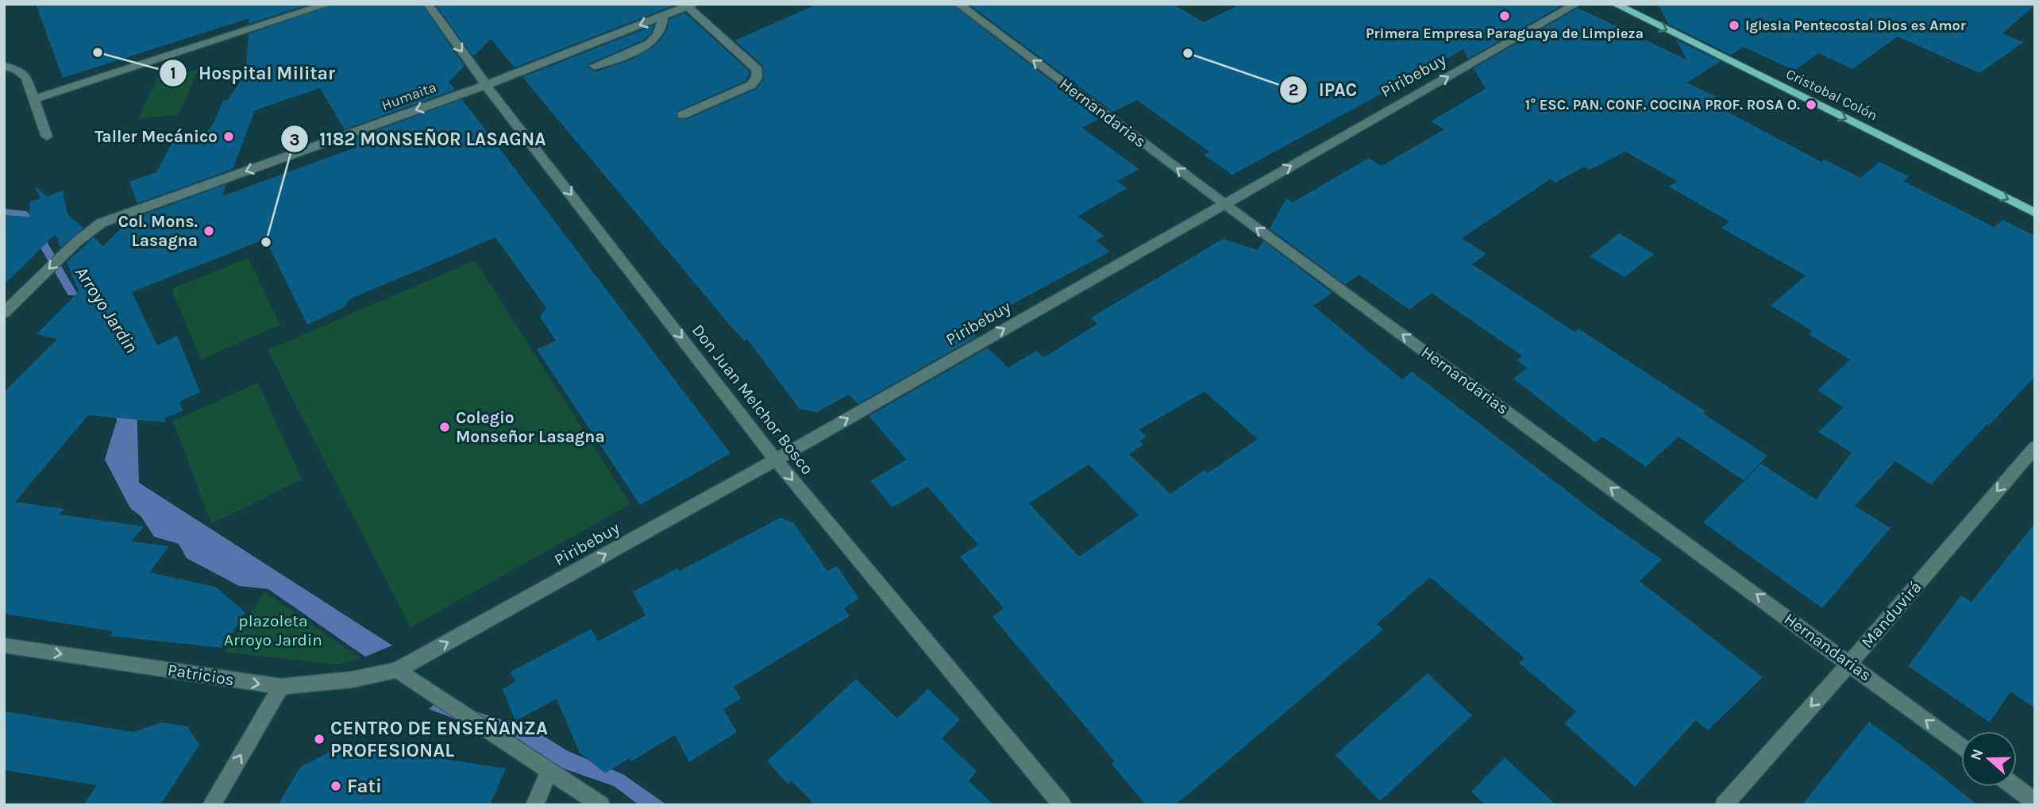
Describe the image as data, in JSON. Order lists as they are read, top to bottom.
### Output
{
  "streets": {
    "main road": ["Cristobal Colón"],
    "street": [
      "Piribebuy",
      "Humaita",
      "Hernandarias",
      "Don Juan Melchor Bosco",
      "Manduvirá",
      "Patricios"
    ]
  },
  "crossings": [
    ["Piribebuy", "Hernandarias"],
    ["Piribebuy", "Don Juan Melchor Bosco"],
    ["Piribebuy", "Patricios"],
    ["Humaita", "Don Juan Melchor Bosco"],
    ["Hernandarias", "Manduvirá"]
  ],
  "one_way": [
    "Piribebuy",
    "Cristobal Colón",
    "Humaita",
    "Hernandarias",
    "Don Juan Melchor Bosco",
    "Manduvirá",
    "Patricios"
  ],
  "water": ["Arroyo Jardin"],
  "parks": ["plazoleta Arroyo Jardin"],
  "places": [
    "Primera Empresa Paraguaya de Limpieza",
    "Iglesia Pentecostal Dios es Amor",
    "Hospital Militar",
    "IPAC",
    "1° ESC. PAN. CONF. COCINA PROF. ROSA O.",
    "Taller Mecánico",
    "Col. Mons. Lasagna",
    "1182 MONSEÑOR LASAGNA",
    "Colegio Monseñor Lasagna",
    "CENTRO DE ENSEÑANZA PROFESIONAL",
    "Fati"
  ],
  "north": "left"
}
